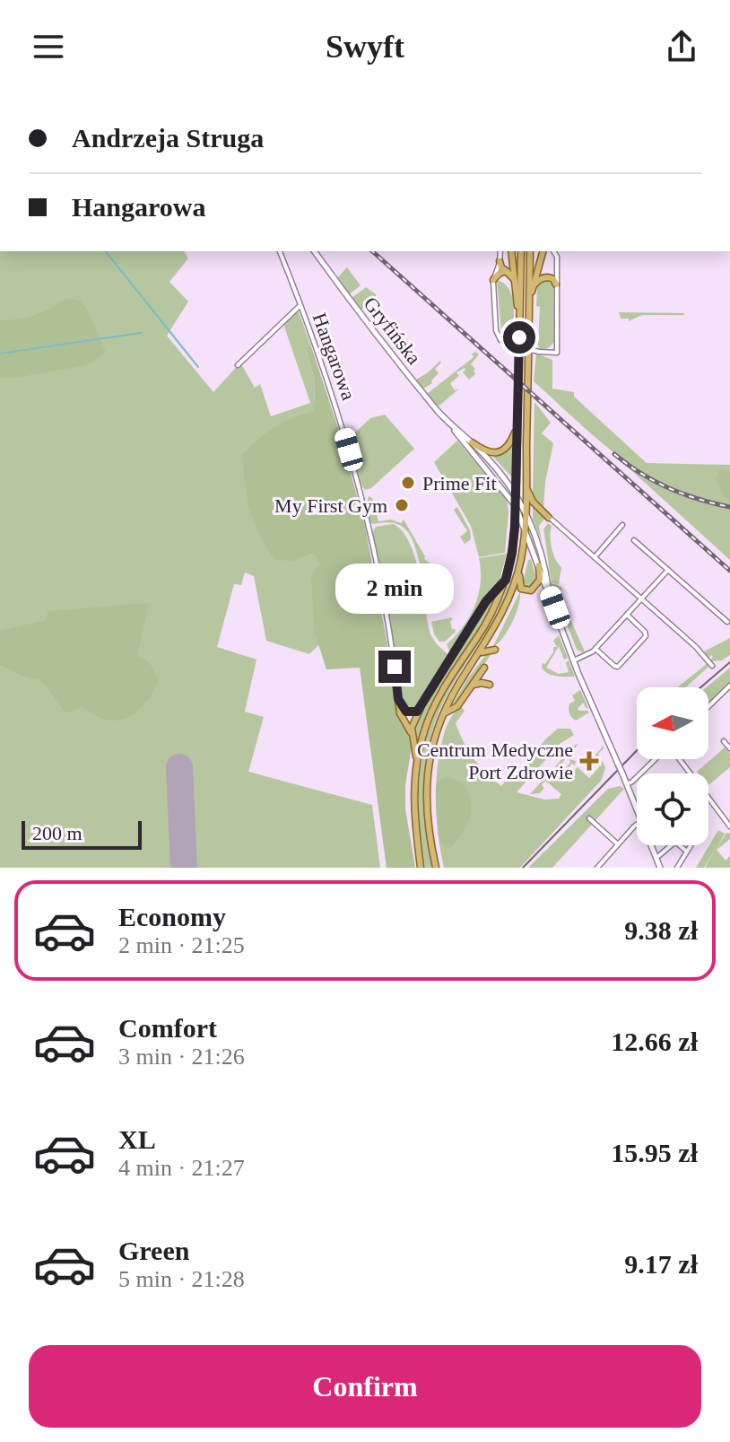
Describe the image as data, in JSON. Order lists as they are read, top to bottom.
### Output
{
  "streets": {
    "street": ["Gryfińska", "Hangarowa"]
  },
  "places": {
    "other": ["Prime Fit", "My First Gym"],
    "health": ["Centrum Medyczne Port Zdrowie"]
  },
  "scale_bar": "200 m",
  "north": "left",
  "page": {
    "header": "Swyft",
    "banner": ["Andrzeja Struga", "Hangarowa"],
    "bubble": "2 min",
    "scale": "200 m",
    "list": [
      {
        "name": "Economy",
        "note": "2 min · 21:25",
        "value": "9.38 zł"
      },
      {
        "name": "Comfort",
        "note": "3 min · 21:26",
        "value": "12.66 zł"
      },
      {
        "name": "XL",
        "note": "4 min · 21:27",
        "value": "15.95 zł"
      },
      {
        "name": "Green",
        "note": "5 min · 21:28",
        "value": "9.17 zł"
      }
    ],
    "buttons": "Confirm"
  }
}
